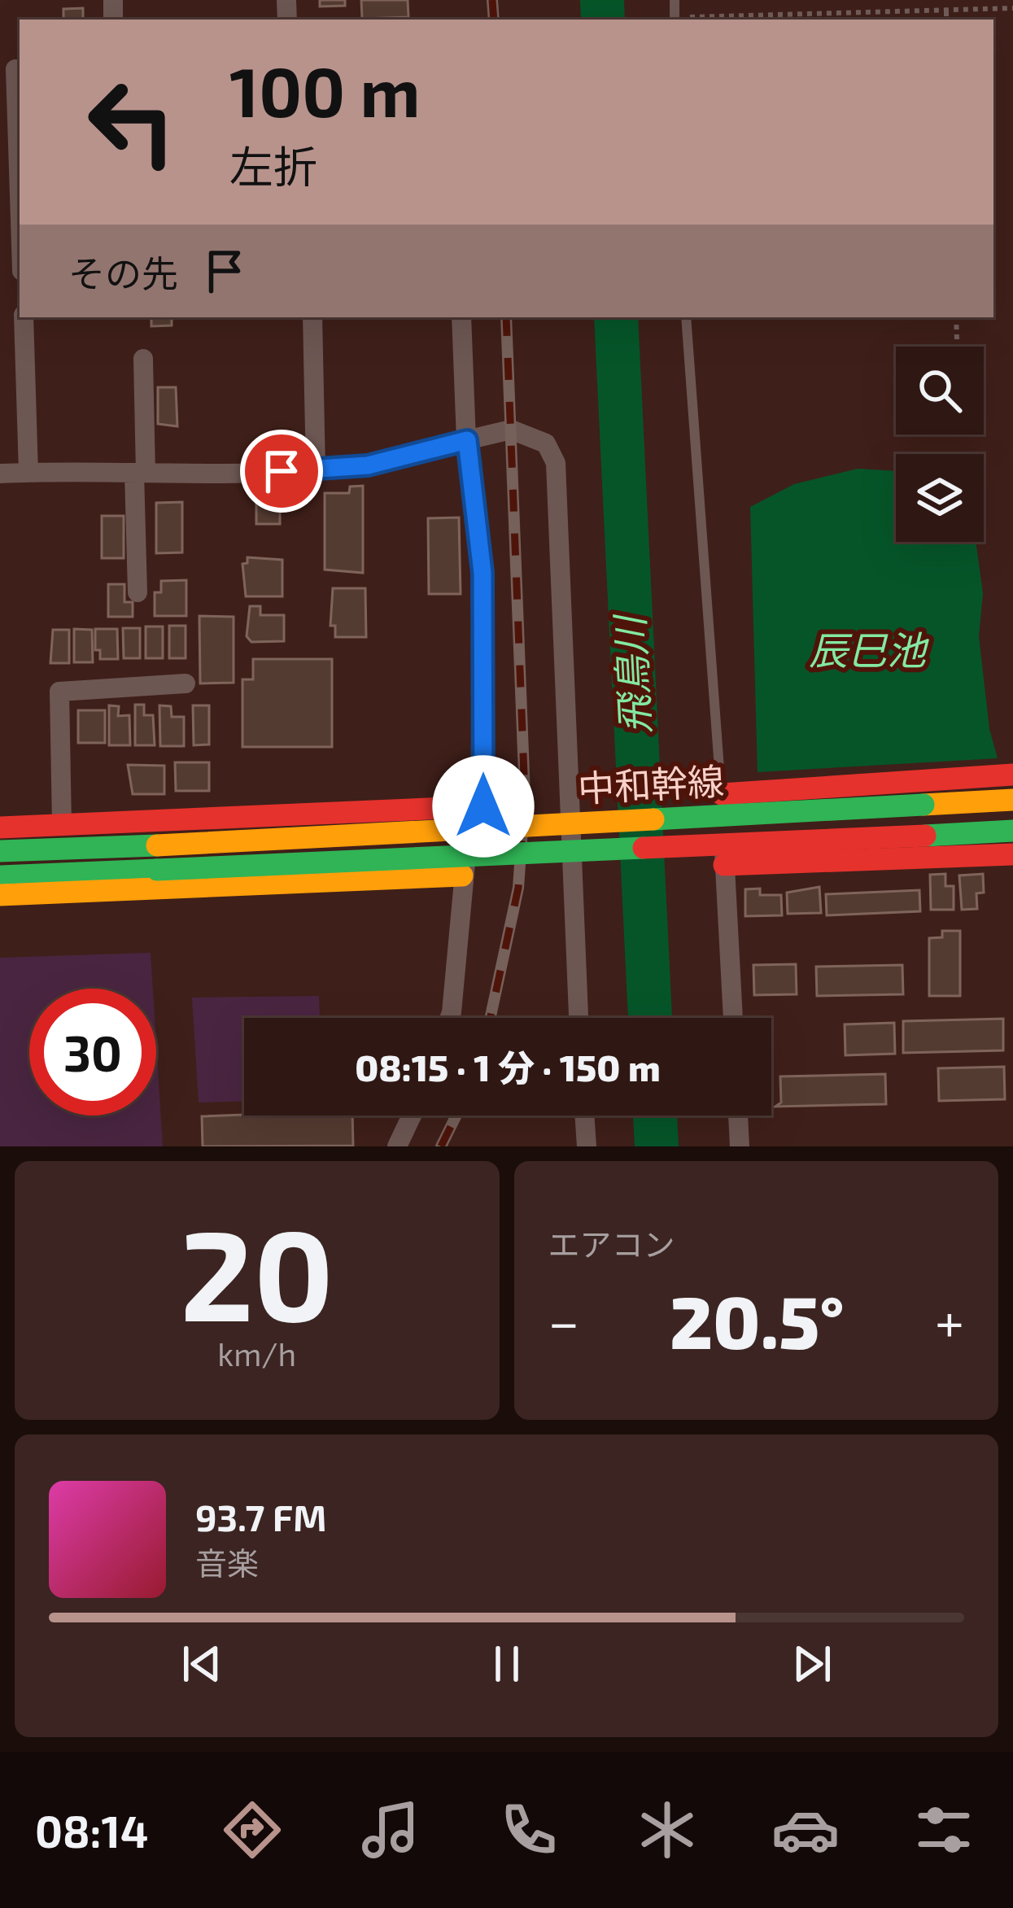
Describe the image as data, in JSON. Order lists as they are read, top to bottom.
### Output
{
  "streets": {
    "main road": ["中和幹線"]
  },
  "water": ["辰巳池", "飛鳥川"],
  "page": {
    "turn": ["100 m", "左折"],
    "then": "その先",
    "limit": "30",
    "trip": "08:15 · 1 分 · 150 m",
    "tile": [
      ["20", "km/h"],
      "エアコン"
    ],
    "heat": ["−", "20.5°", "+"],
    "song": ["93.7 FM", "音楽"],
    "tabs": "08:14"
  }
}
